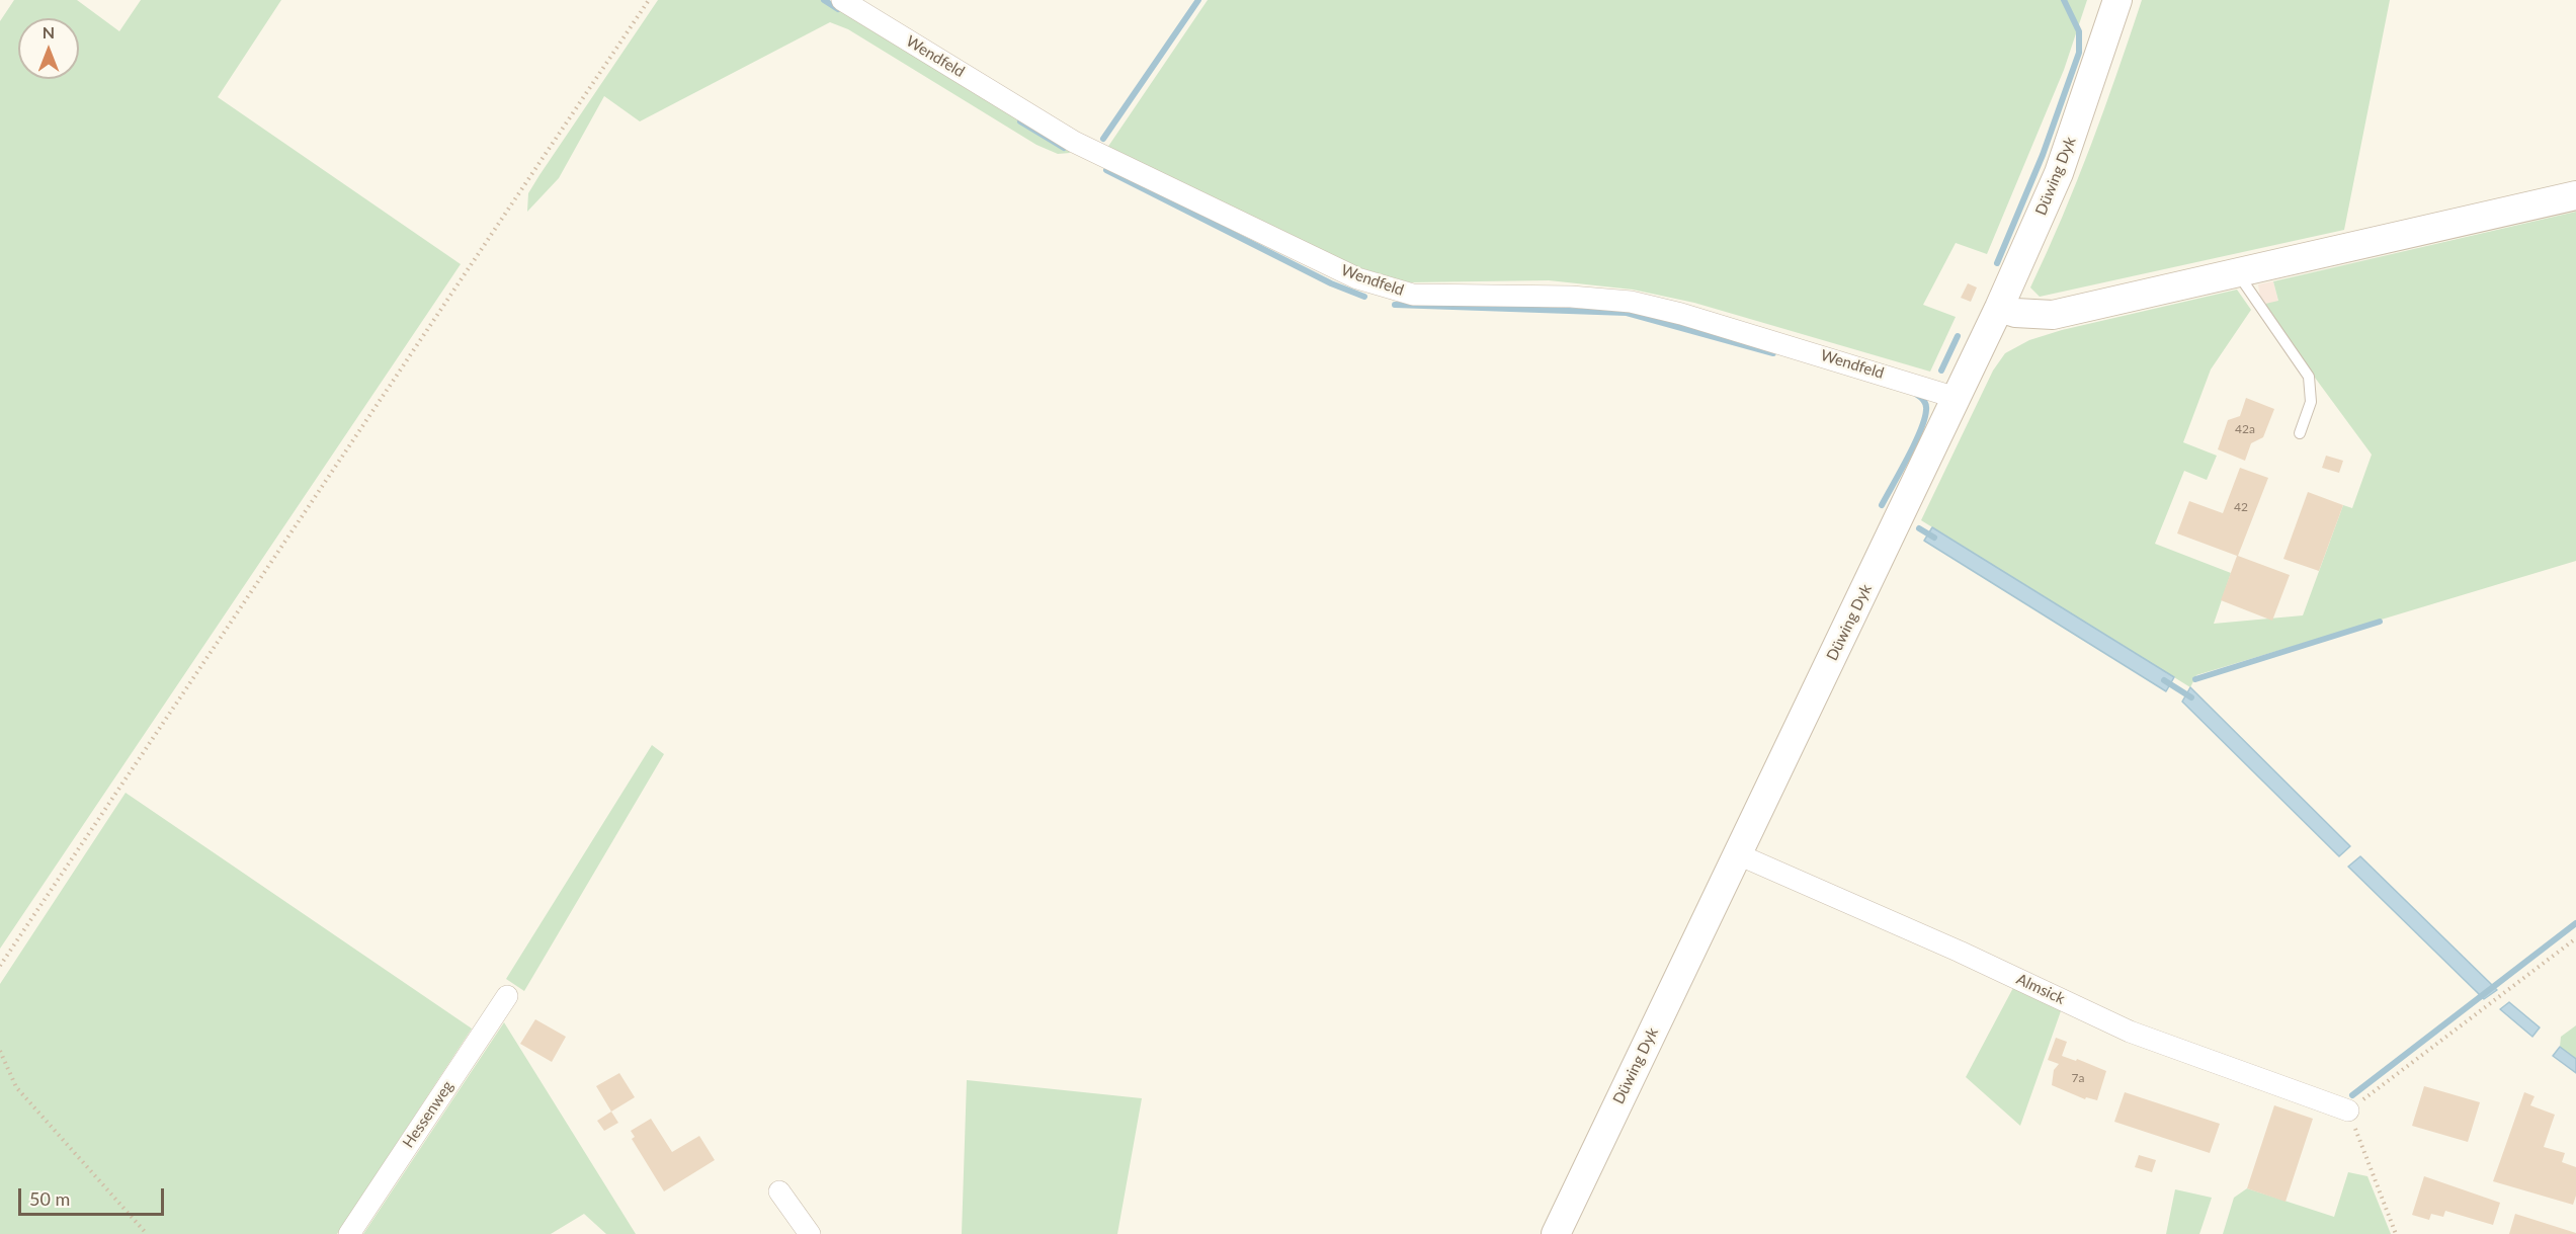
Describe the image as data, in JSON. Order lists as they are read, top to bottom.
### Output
{
  "streets": {
    "street": [
      "Wendfeld",
      "Düwing Dyk",
      "Almsick",
      "Hessenweg"
    ]
  },
  "crossings": [
    ["Wendfeld", "Düwing Dyk"],
    ["Düwing Dyk", "Almsick"]
  ],
  "house_numbers": ["42a", "42", "7a"],
  "scale_bar": "50 m",
  "north": "top"
}
